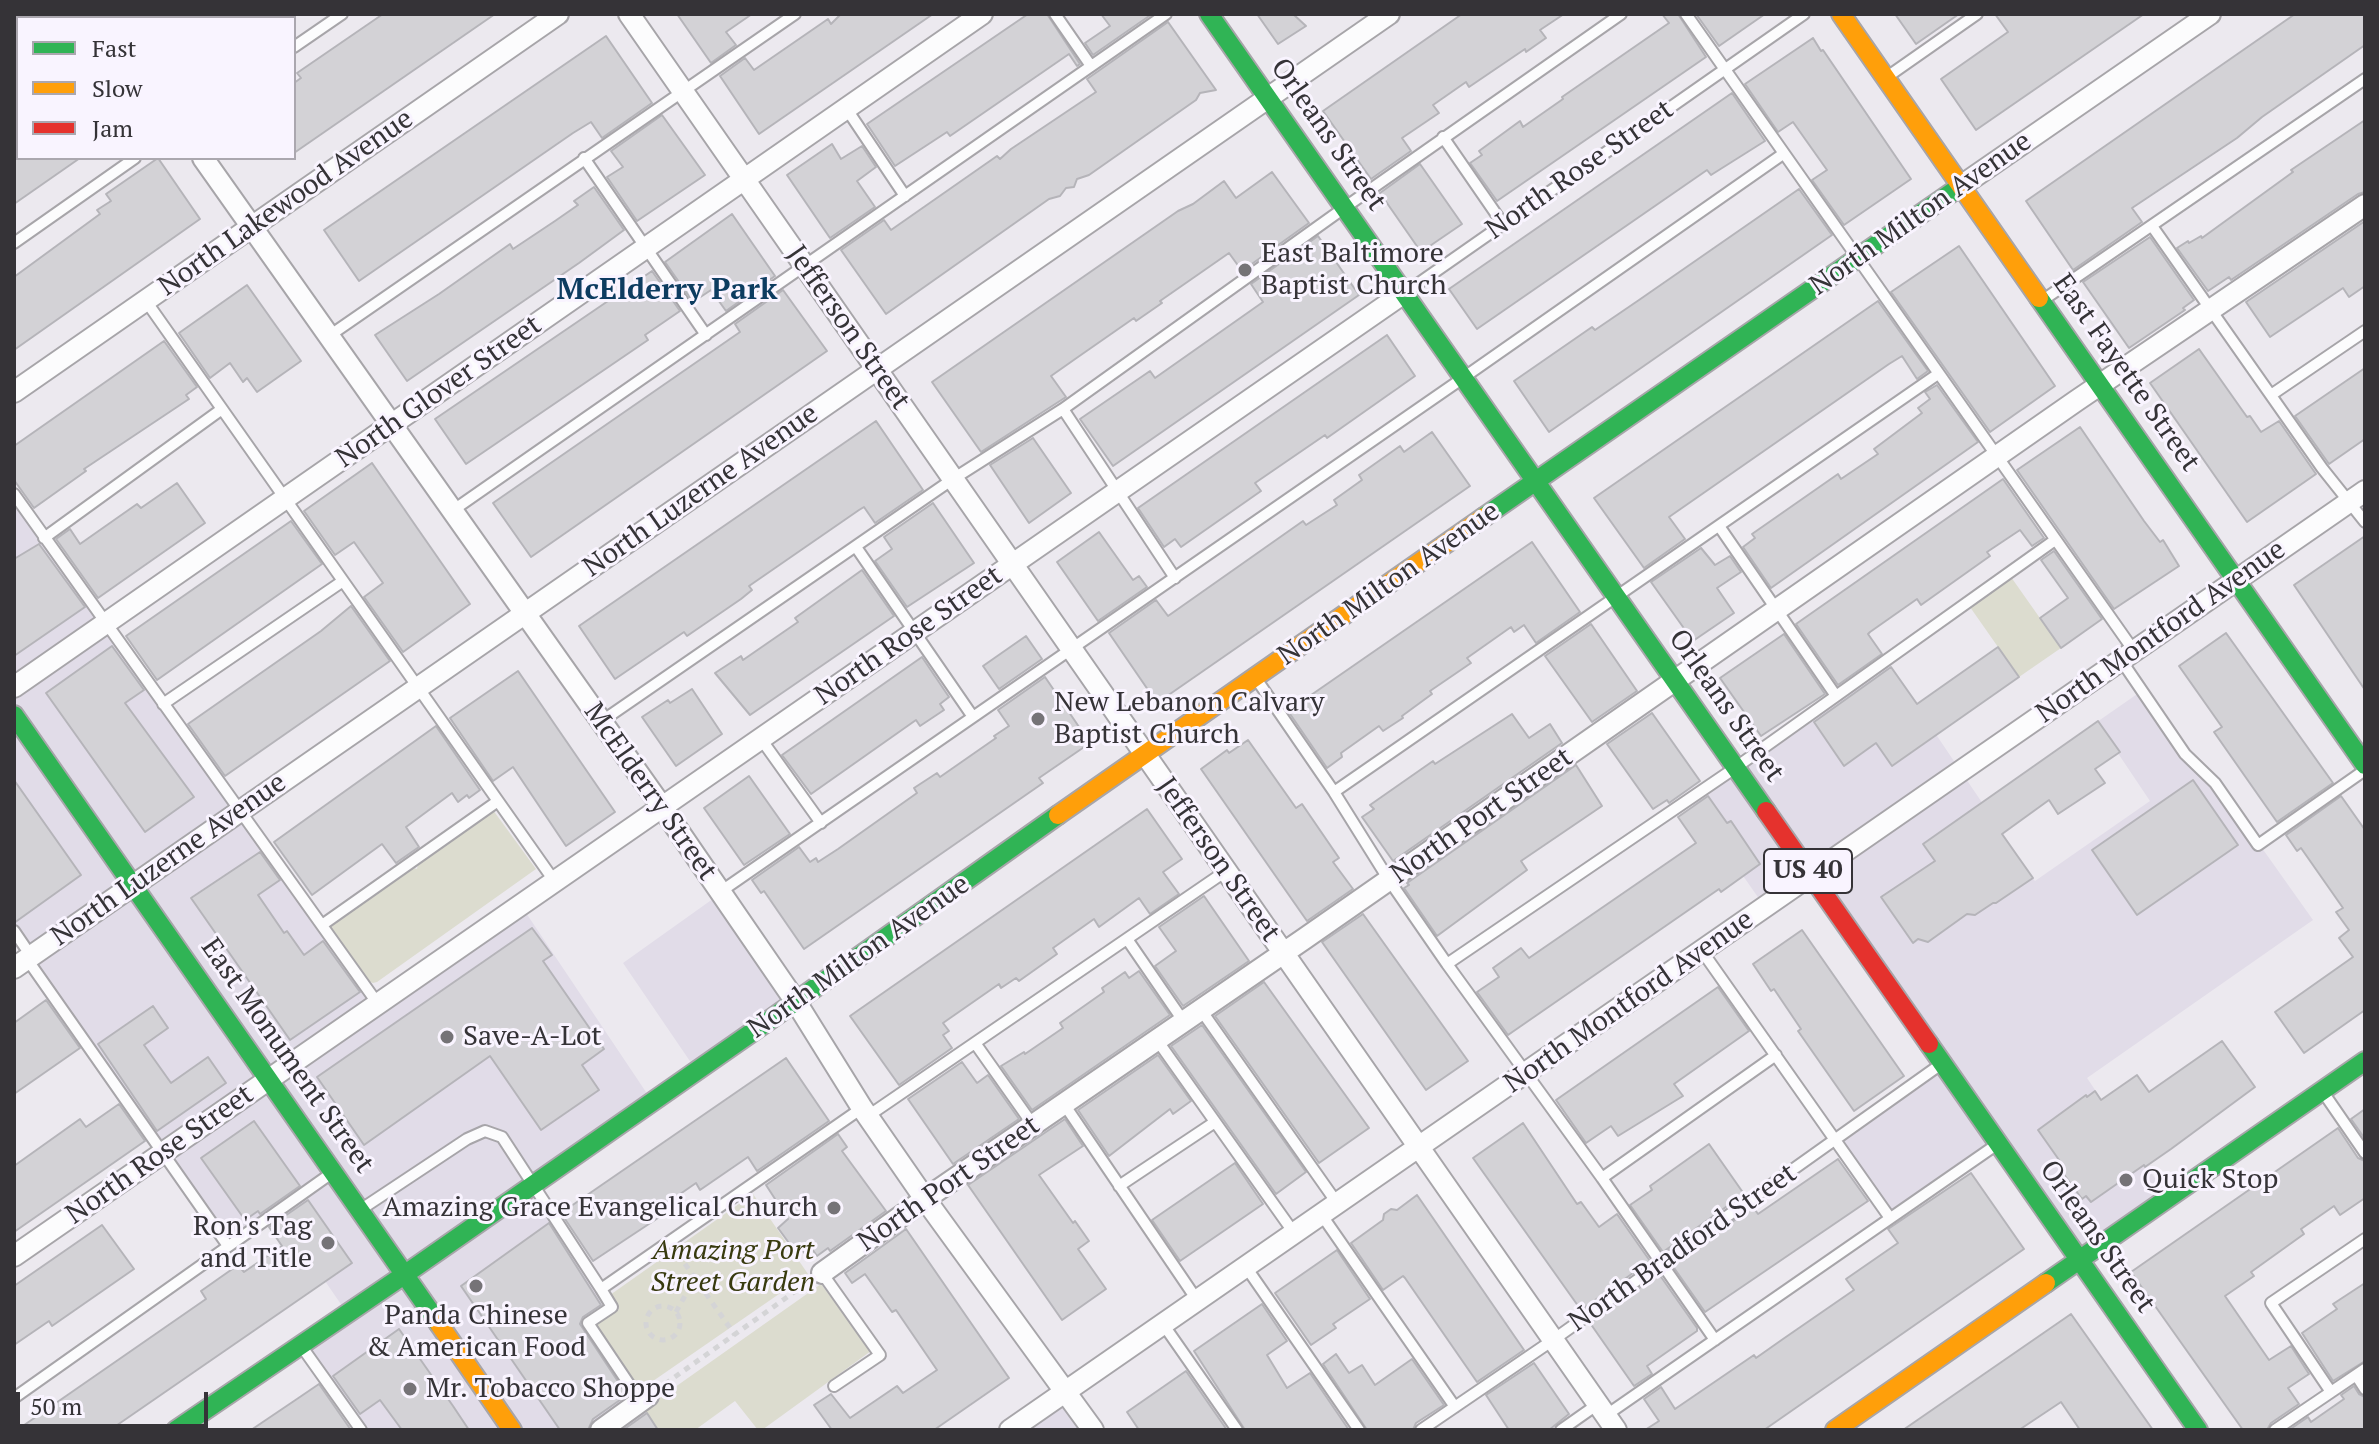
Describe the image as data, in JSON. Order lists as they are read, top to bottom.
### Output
{
  "streets": {
    "main road": [
      "Orleans Street",
      "North Milton Avenue",
      "East Fayette Street",
      "US 40",
      "East Monument Street"
    ],
    "street": [
      "North Rose Street",
      "North Lakewood Avenue",
      "Jefferson Street",
      "North Glover Street",
      "North Luzerne Avenue",
      "North Montford Avenue",
      "McElderry Street",
      "North Port Street"
    ],
    "lane": ["North Bradford Street"]
  },
  "crossings": [
    ["Orleans Street", "North Rose Street"],
    ["Orleans Street", "North Milton Avenue"],
    ["Orleans Street", "North Luzerne Avenue"],
    ["Orleans Street", "North Montford Avenue"],
    ["Orleans Street", "North Port Street"],
    ["Orleans Street", "North Bradford Street"],
    ["North Rose Street", "Jefferson Street"],
    ["North Rose Street", "McElderry Street"],
    ["North Rose Street", "East Monument Street"],
    ["North Lakewood Avenue", "McElderry Street"],
    ["North Milton Avenue", "Jefferson Street"],
    ["North Milton Avenue", "East Fayette Street"],
    ["North Milton Avenue", "McElderry Street"],
    ["North Milton Avenue", "East Monument Street"],
    ["Jefferson Street", "North Glover Street"],
    ["Jefferson Street", "North Luzerne Avenue"],
    ["Jefferson Street", "North Montford Avenue"],
    ["Jefferson Street", "North Port Street"],
    ["Jefferson Street", "North Bradford Street"],
    ["East Fayette Street", "North Montford Avenue"],
    ["East Fayette Street", "North Port Street"],
    ["North Glover Street", "McElderry Street"],
    ["North Luzerne Avenue", "McElderry Street"],
    ["North Luzerne Avenue", "East Monument Street"],
    ["North Montford Avenue", "McElderry Street"],
    ["McElderry Street", "North Port Street"]
  ],
  "districts": ["McElderry Park"],
  "parks": ["Amazing Port Street Garden"],
  "places": [
    "East Baltimore Baptist Church",
    "New Lebanon Calvary Baptist Church",
    "Save-A-Lot",
    "Quick Stop",
    "Amazing Grace Evangelical Church",
    "Ron's Tag and Title",
    "Panda Chinese & American Food",
    "Mr. Tobacco Shoppe"
  ],
  "legend": ["Fast", "Slow", "Jam"],
  "scale_bar": "50 m"
}
